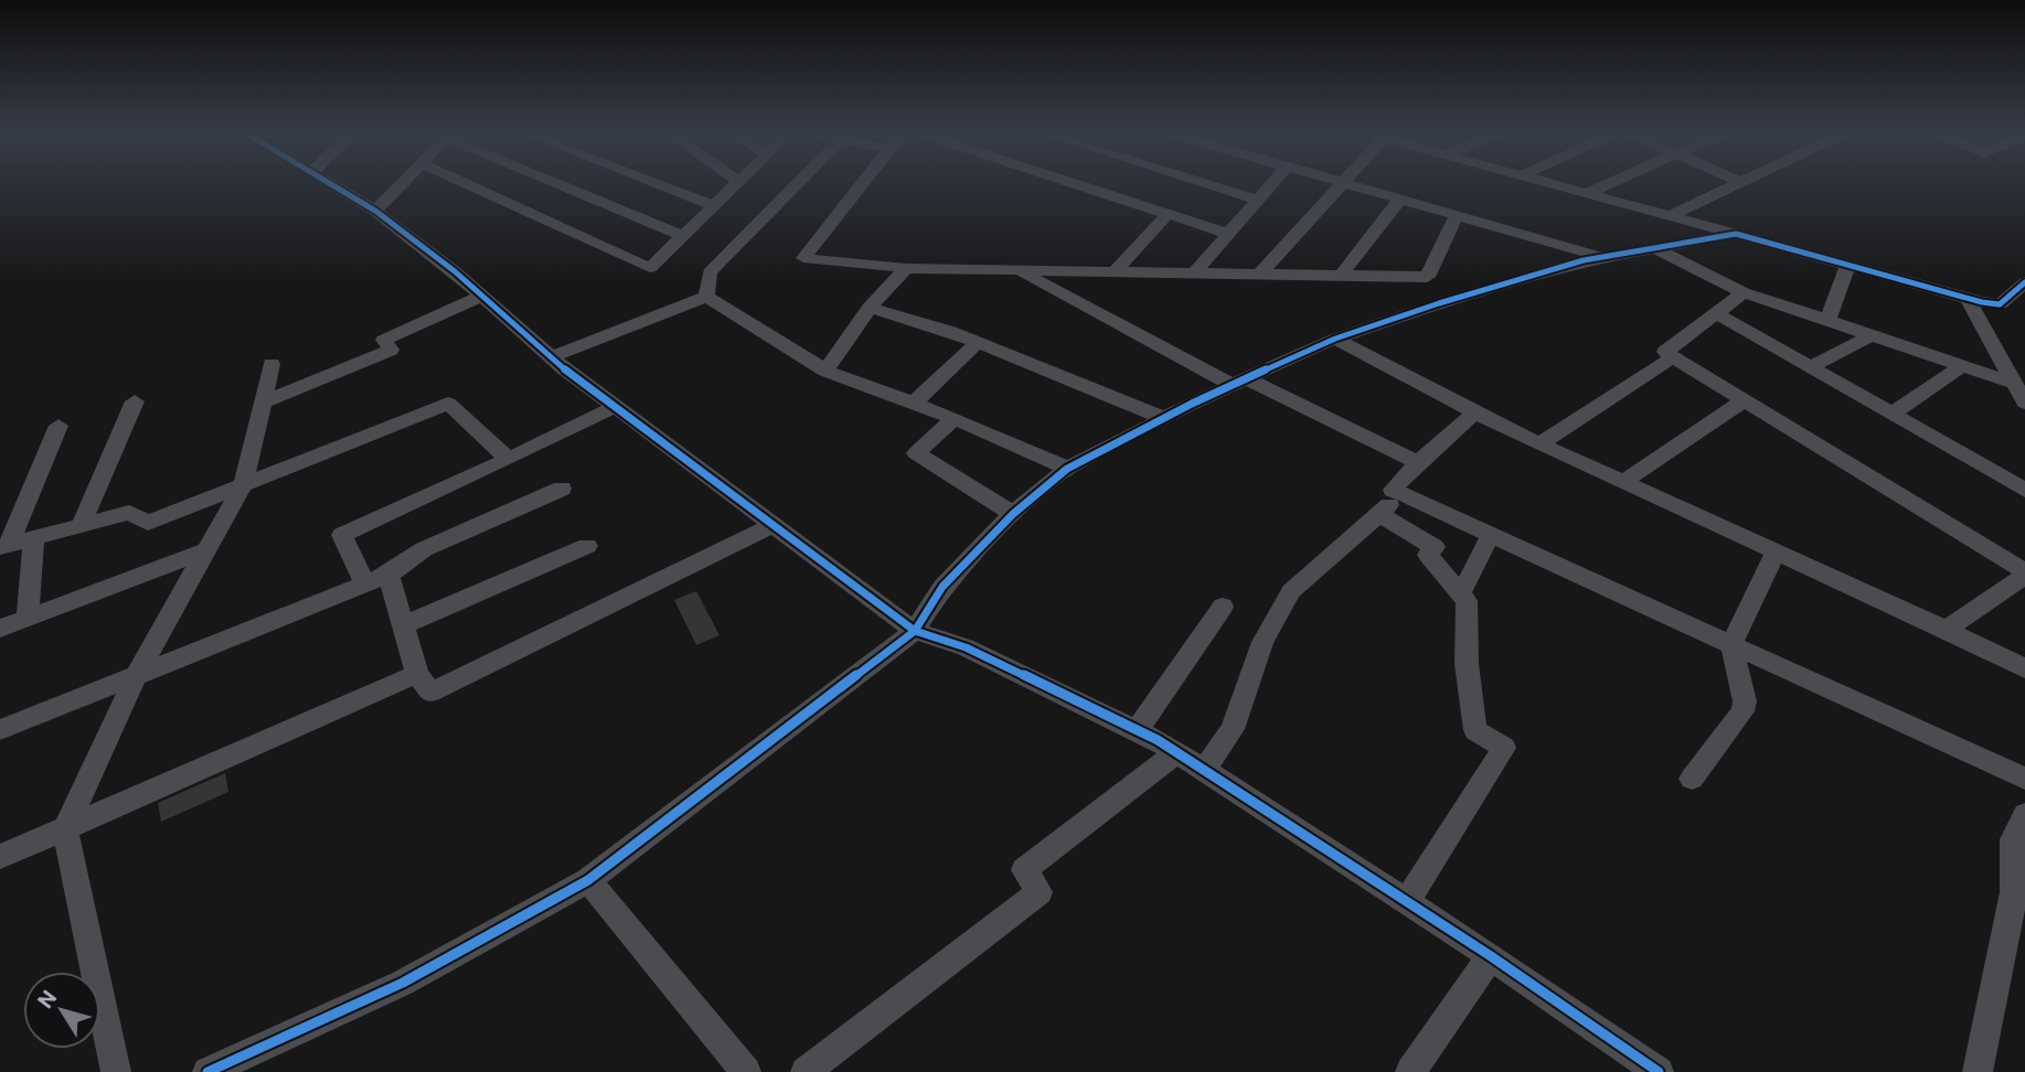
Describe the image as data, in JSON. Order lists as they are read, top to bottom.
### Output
{
  "north": "top left"
}
